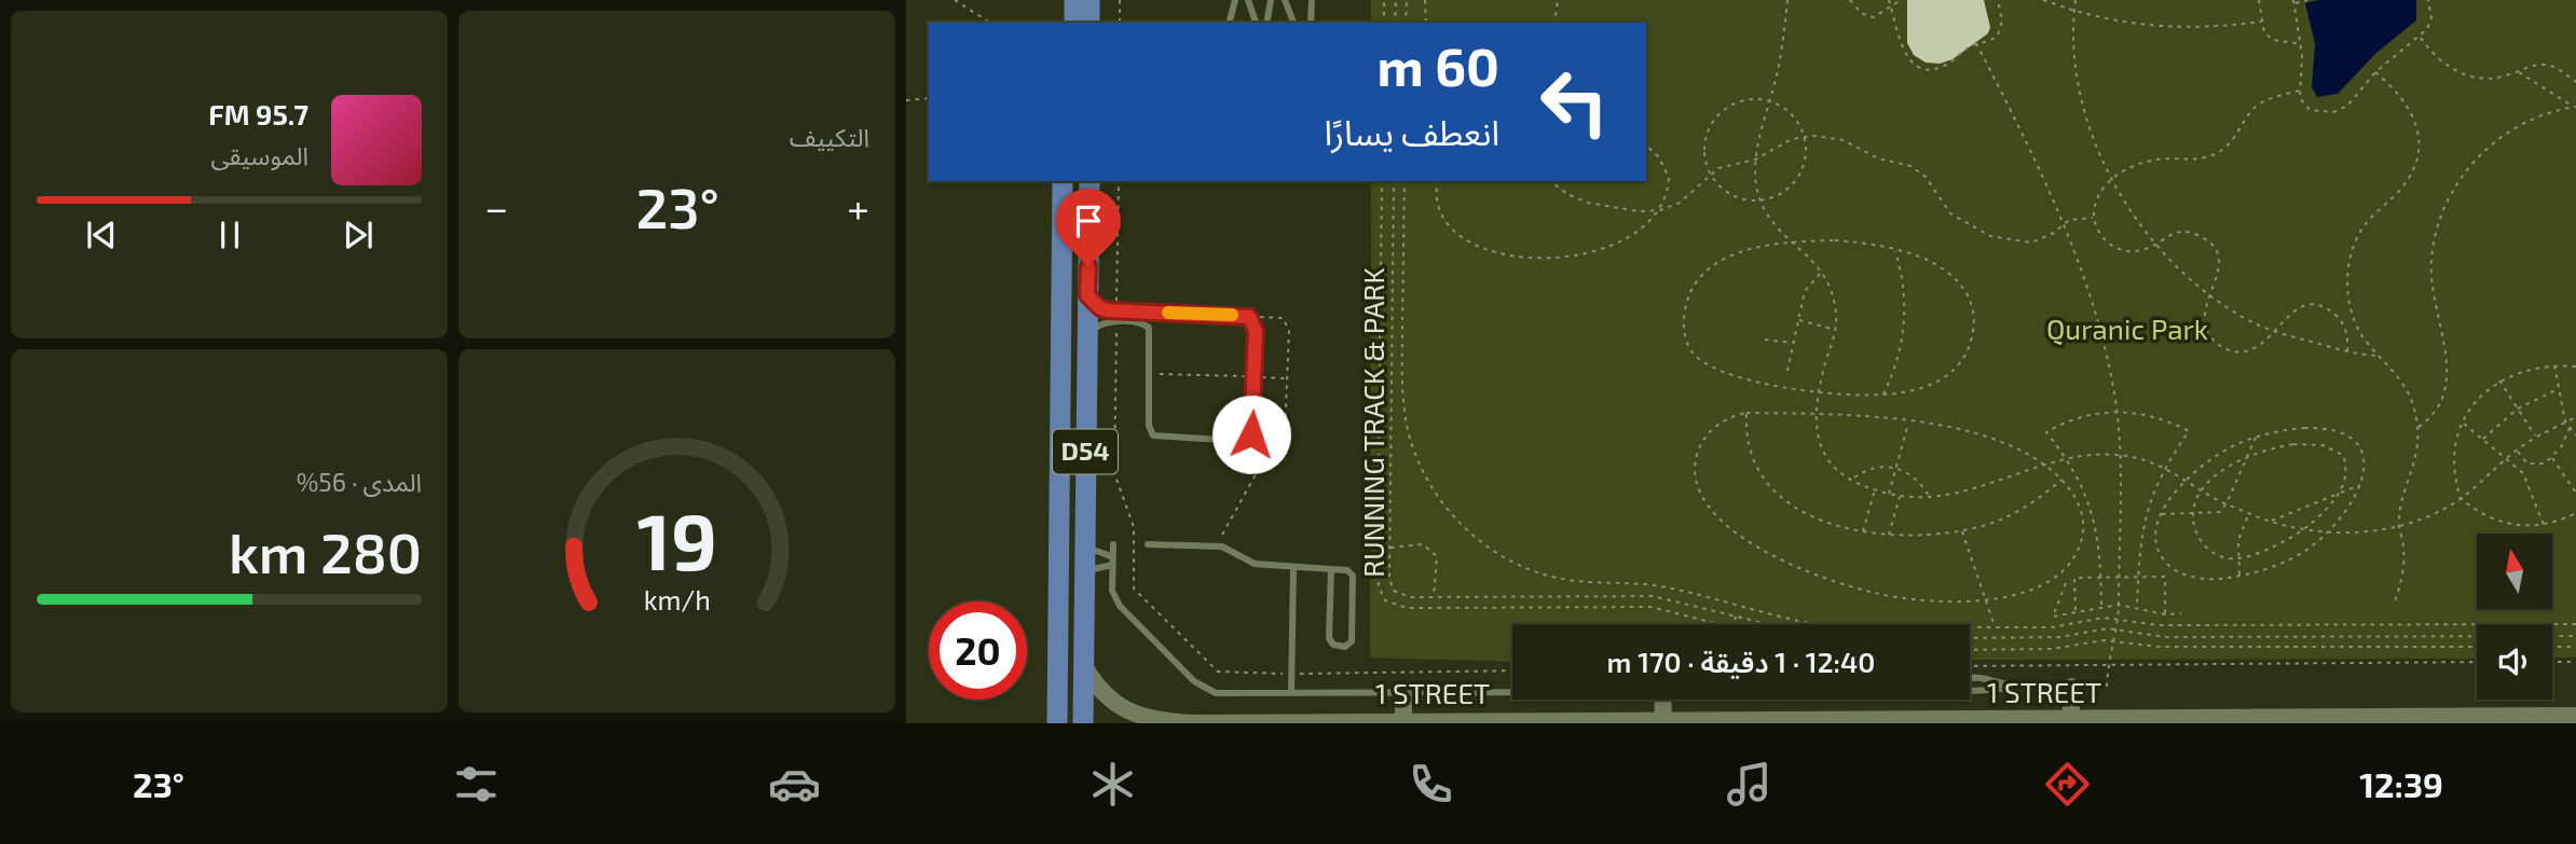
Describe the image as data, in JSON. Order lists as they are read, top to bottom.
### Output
{
  "streets": {
    "main road": ["D54"],
    "street": ["1 STREET"],
    "path": ["RUNNING TRACK & PARK"]
  },
  "crossings": [
    ["D54", "1 STREET"]
  ],
  "parks": ["Quranic Park"],
  "north": "top",
  "page": {
    "tile": [
      "التكييف",
      ["المدى · 56%", "280 km"]
    ],
    "turn": ["60 m", "انعطف يسارًا"],
    "song": ["95.7 FM", "الموسيقى"],
    "heat": ["−", "23°", "+"],
    "limit": "20",
    "trip": "12:40 · 1 دقيقة · 170 m",
    "tabs": ["12:39", "23°"],
    "gauge": ["19", "km/h"]
  }
}
